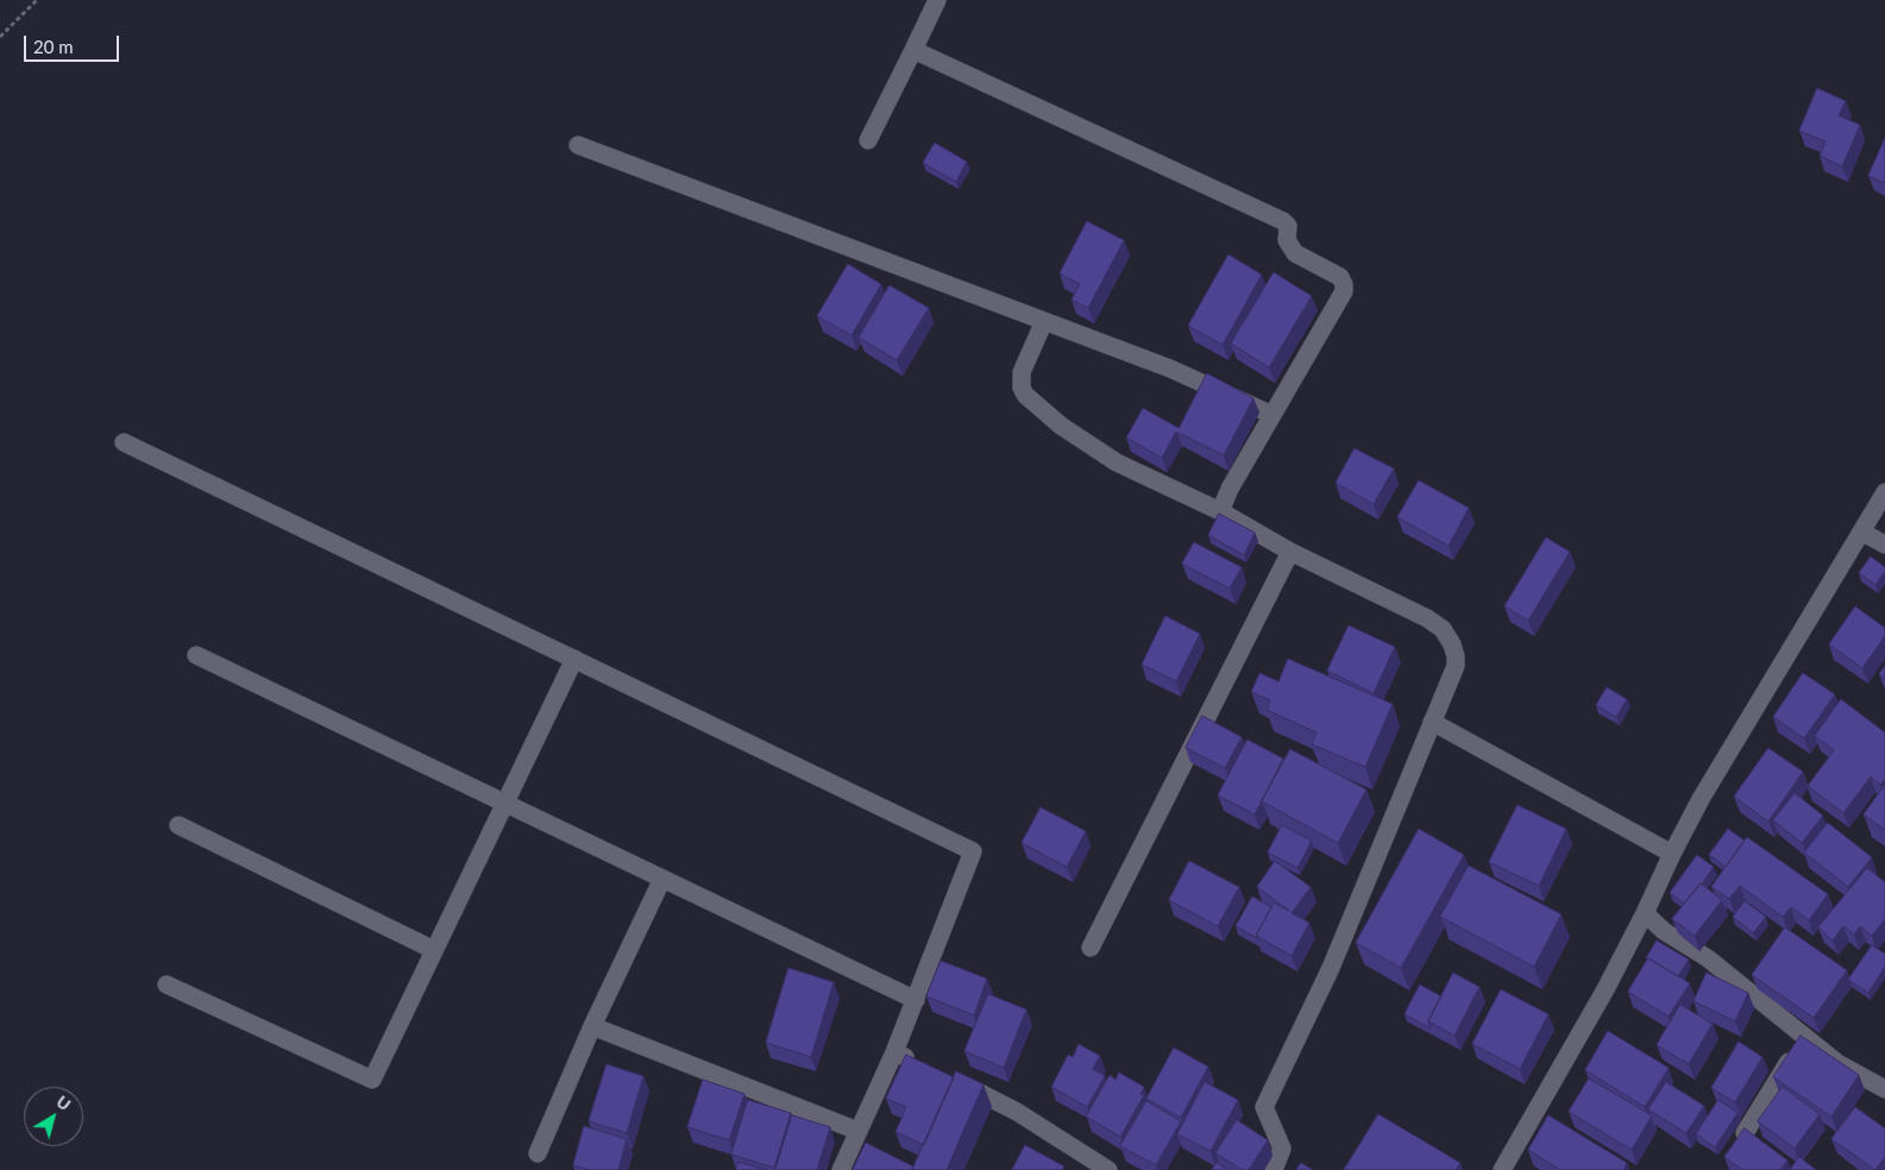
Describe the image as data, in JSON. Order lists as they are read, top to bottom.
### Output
{
  "scale_bar": "20 m",
  "north": "top right"
}
